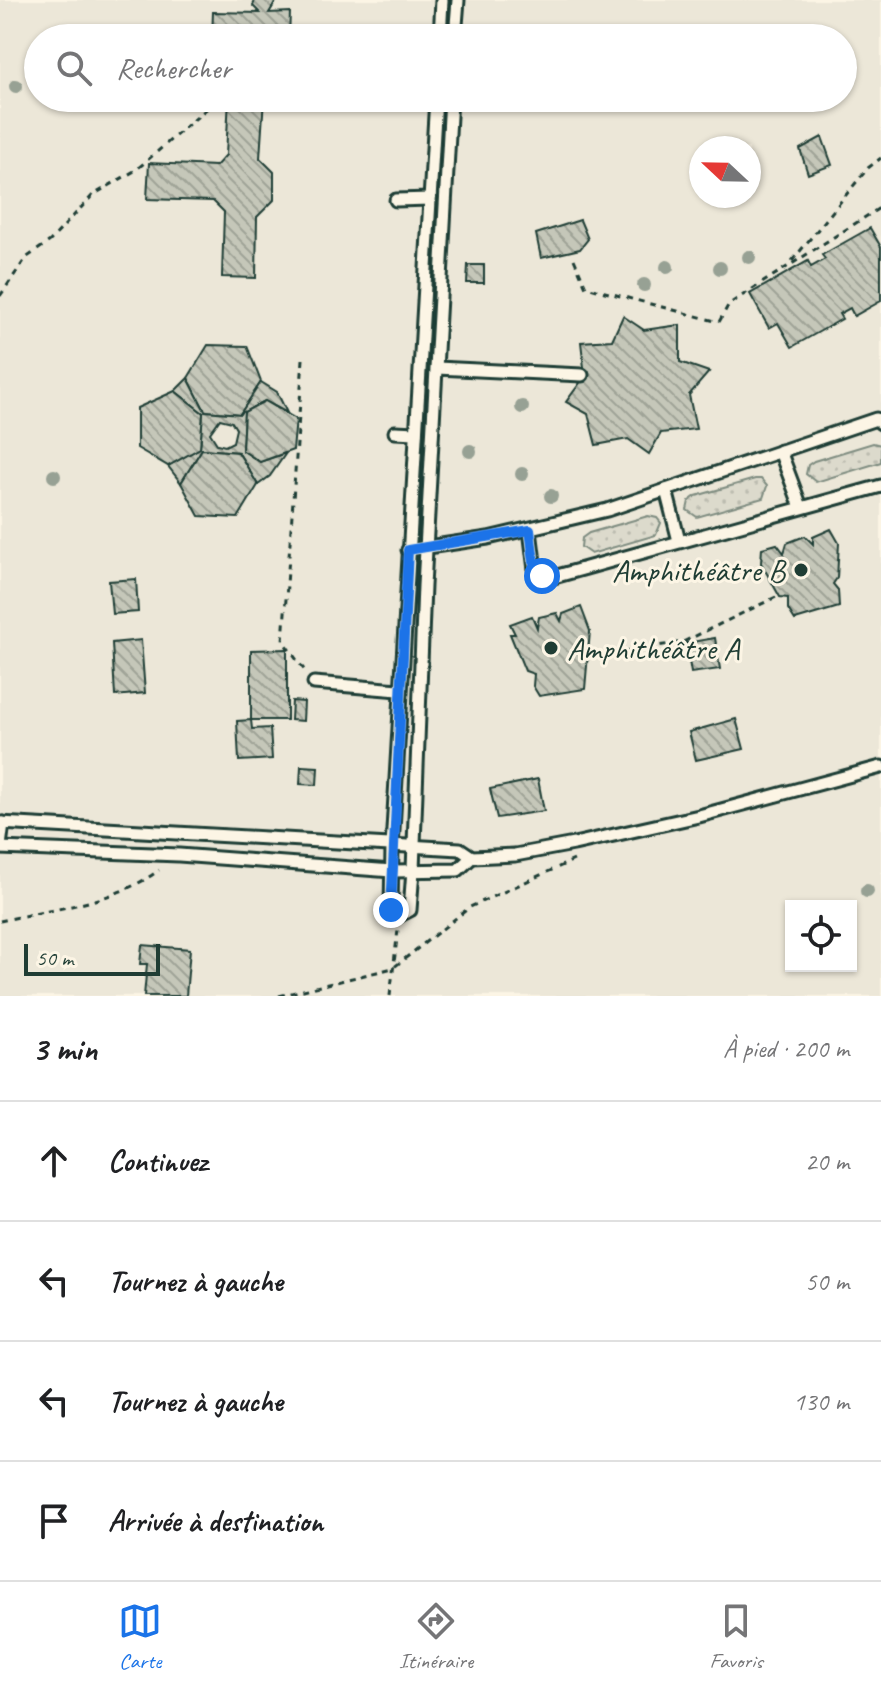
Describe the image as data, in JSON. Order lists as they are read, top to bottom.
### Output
{
  "places": ["Amphithéâtre B", "Amphithéâtre A"],
  "scale_bar": "50 m",
  "north": "left",
  "page": {
    "search": "Rechercher",
    "scale": "50 m",
    "heading": ["3 min", "À pied · 200 m"],
    "list": [
      ["Continuez", "20 m"],
      ["Tournez à gauche", "50 m"],
      ["Tournez à gauche", "130 m"],
      "Arrivée à destination"
    ],
    "nav": ["Carte", "Itinéraire", "Favoris"]
  }
}
